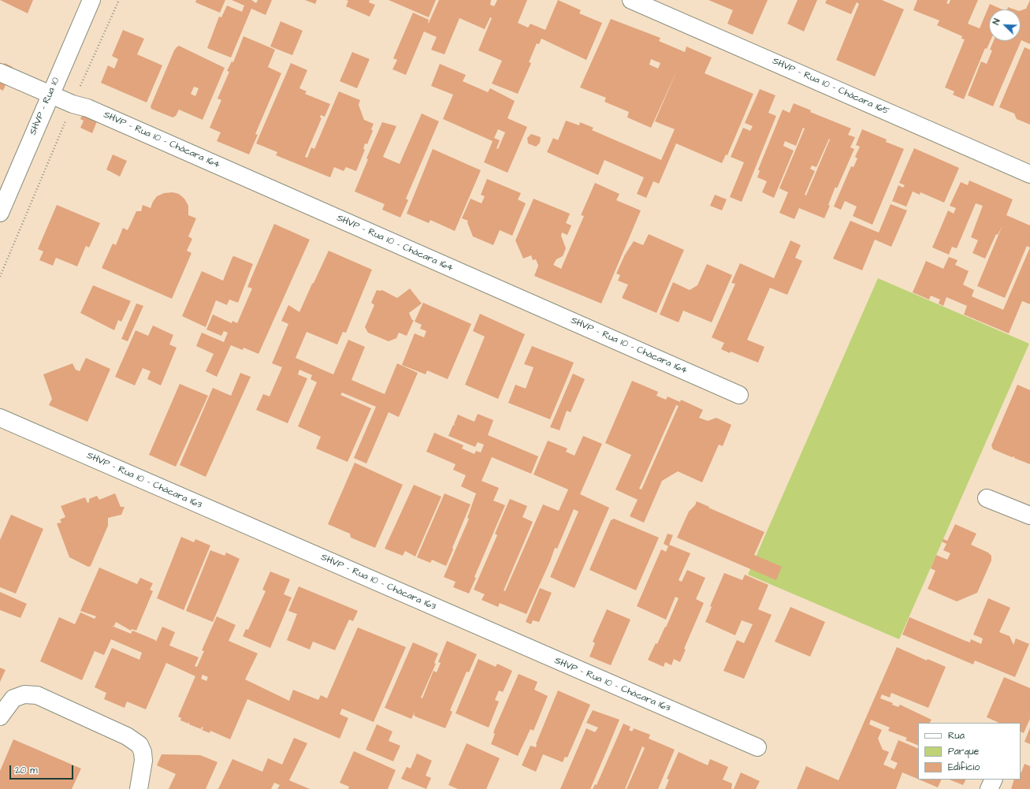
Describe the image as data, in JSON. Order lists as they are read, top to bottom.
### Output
{
  "streets": {
    "street": [
      "SHVP - Rua 10 - Chácara 165",
      "SHVP - Rua 10",
      "SHVP - Rua 10 - Chácara 164",
      "SHVP - Rua 10 - Chácara 163"
    ]
  },
  "crossings": [
    ["SHVP - Rua 10", "SHVP - Rua 10 - Chácara 164"]
  ],
  "legend": ["Rua", "Parque", "Edifício"],
  "scale_bar": "20 m",
  "north": "top left"
}
